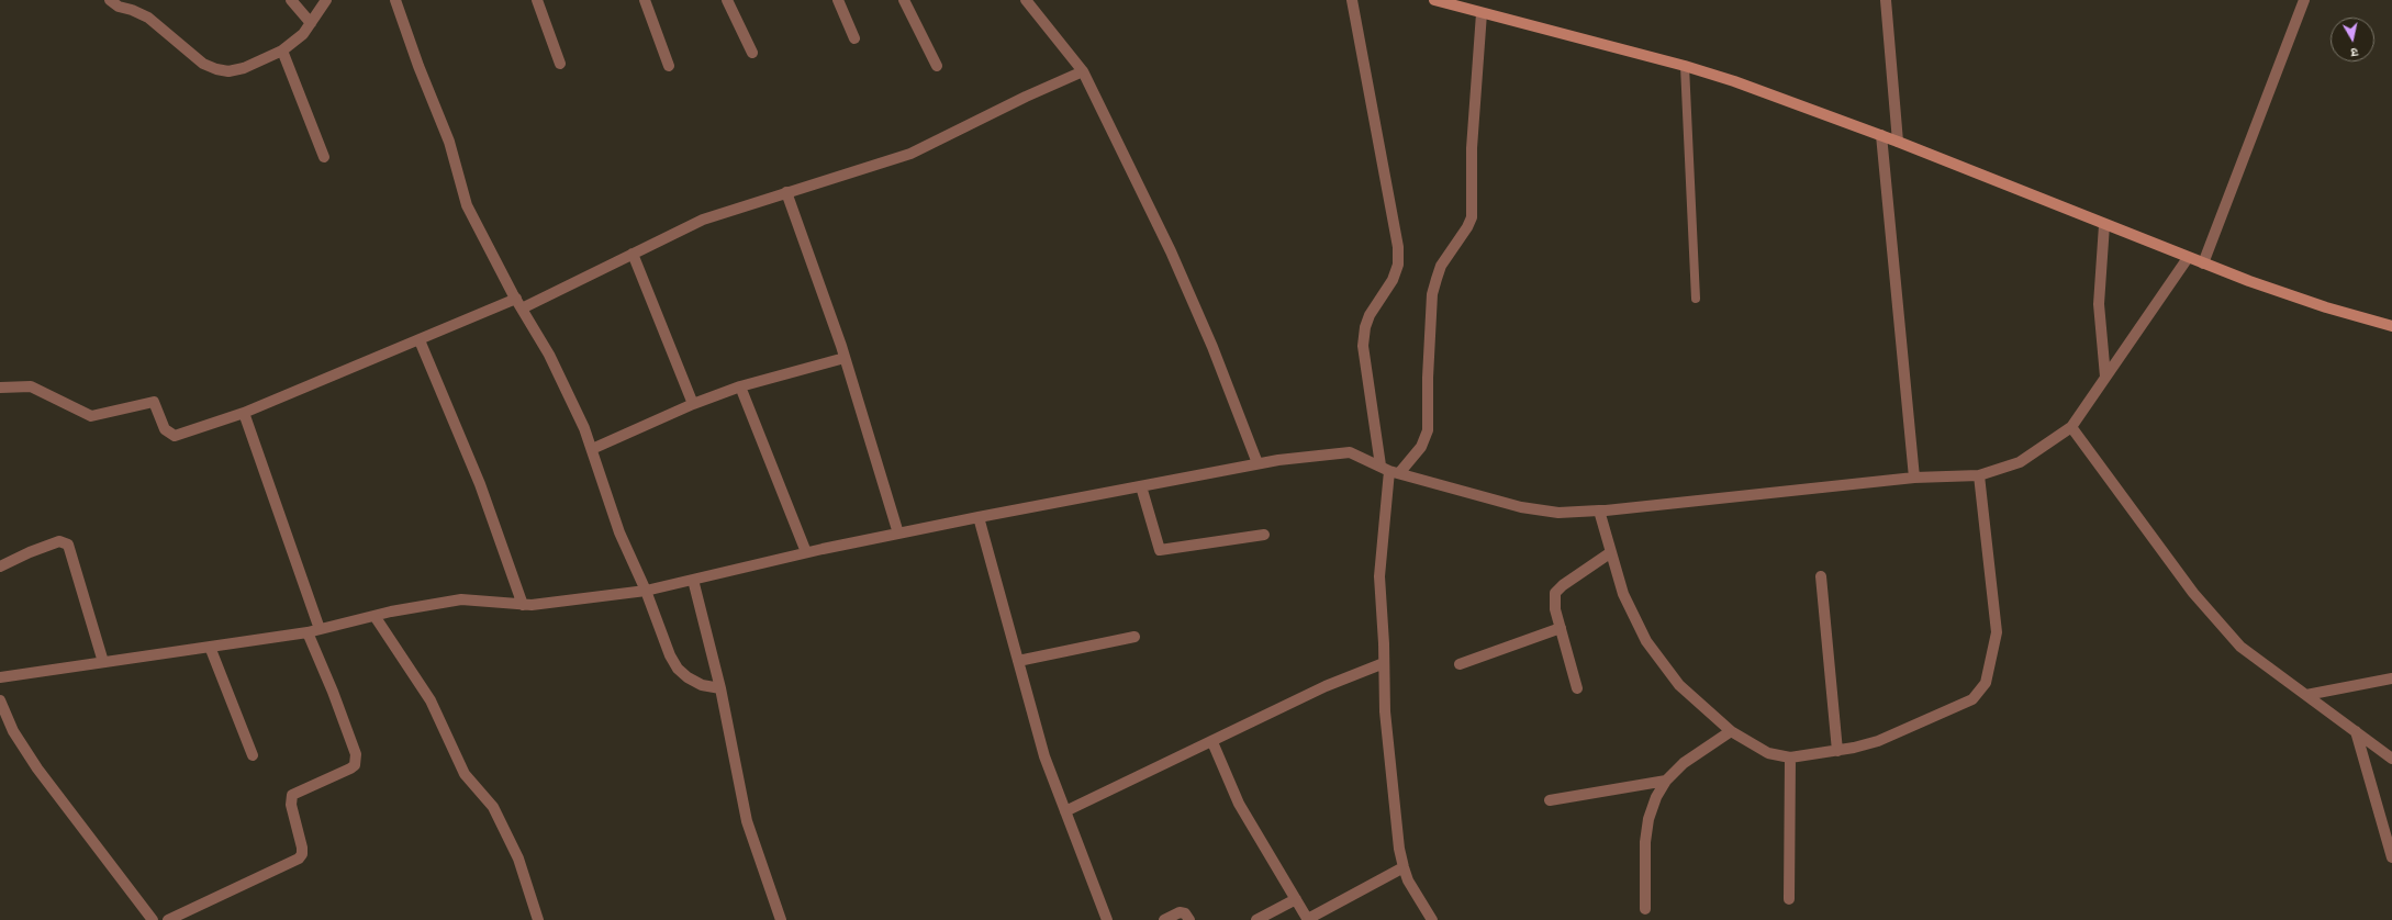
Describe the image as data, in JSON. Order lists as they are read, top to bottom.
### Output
{
  "north": "bottom"
}
